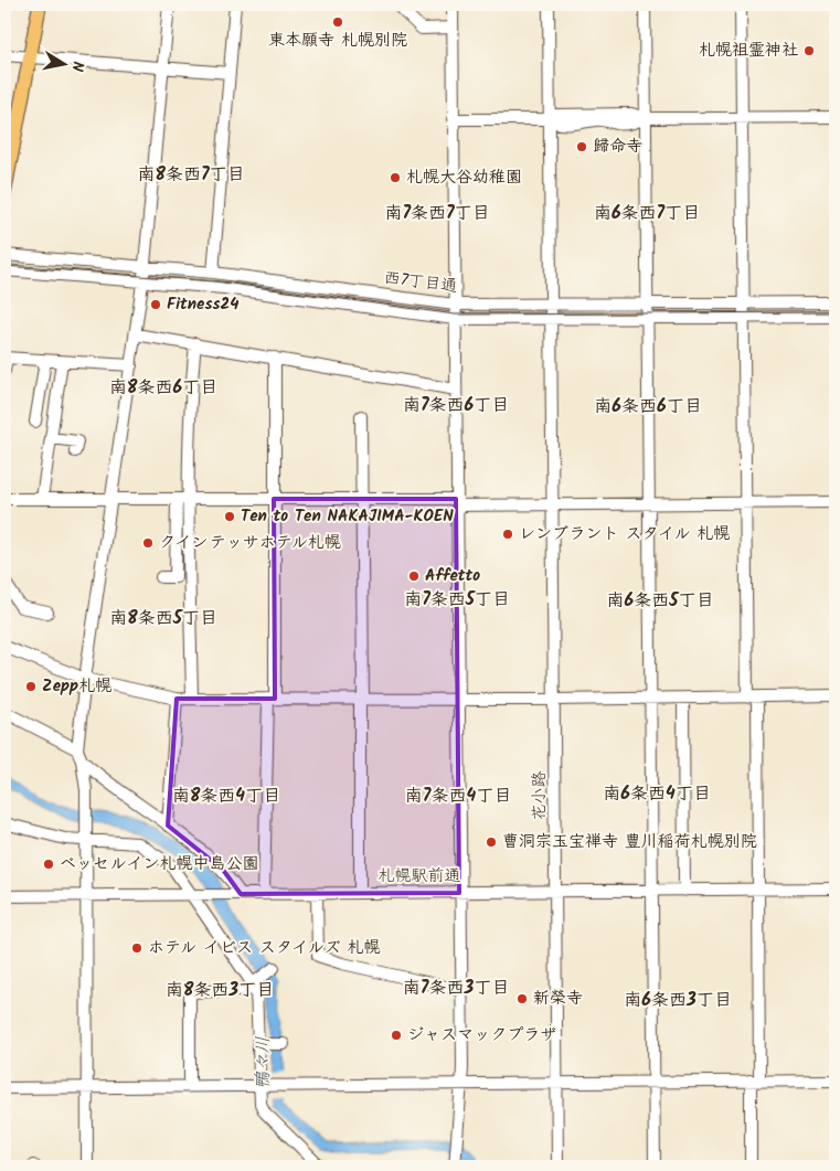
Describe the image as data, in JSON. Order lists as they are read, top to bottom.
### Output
{
  "streets": {
    "street": ["西7丁目通", "花小路", "札幌駅前通"]
  },
  "crossings": [
    ["西7丁目通", "花小路"],
    ["花小路", "札幌駅前通"]
  ],
  "districts": [
    "南8条西7丁目",
    "南7条西7丁目",
    "南6条西7丁目",
    "南8条西6丁目",
    "南7条西6丁目",
    "南6条西6丁目",
    "南7条西5丁目",
    "南6条西5丁目",
    "南8条西5丁目",
    "南6条西4丁目",
    "南8条西4丁目",
    "南7条西4丁目",
    "南7条西3丁目",
    "南8条西3丁目",
    "南6条西3丁目"
  ],
  "water": ["鴨々川"],
  "places": [
    "東本願寺 札幌別院",
    "札幌祖霊神社",
    "歸命寺",
    "札幌大谷幼稚園",
    "Fitness24",
    "Ten to Ten NAKAJIMA-KOEN",
    "レンブラント スタイル 札幌",
    "クインテッサホテル札幌",
    "Affetto",
    "Zepp札幌",
    "曹洞宗玉宝禅寺 豊川稲荷札幌別院",
    "ベッセルイン札幌中島公園",
    "ホテル イビス スタイルズ 札幌",
    "新榮寺",
    "ジャスマックプラザ"
  ],
  "north": "right"
}
